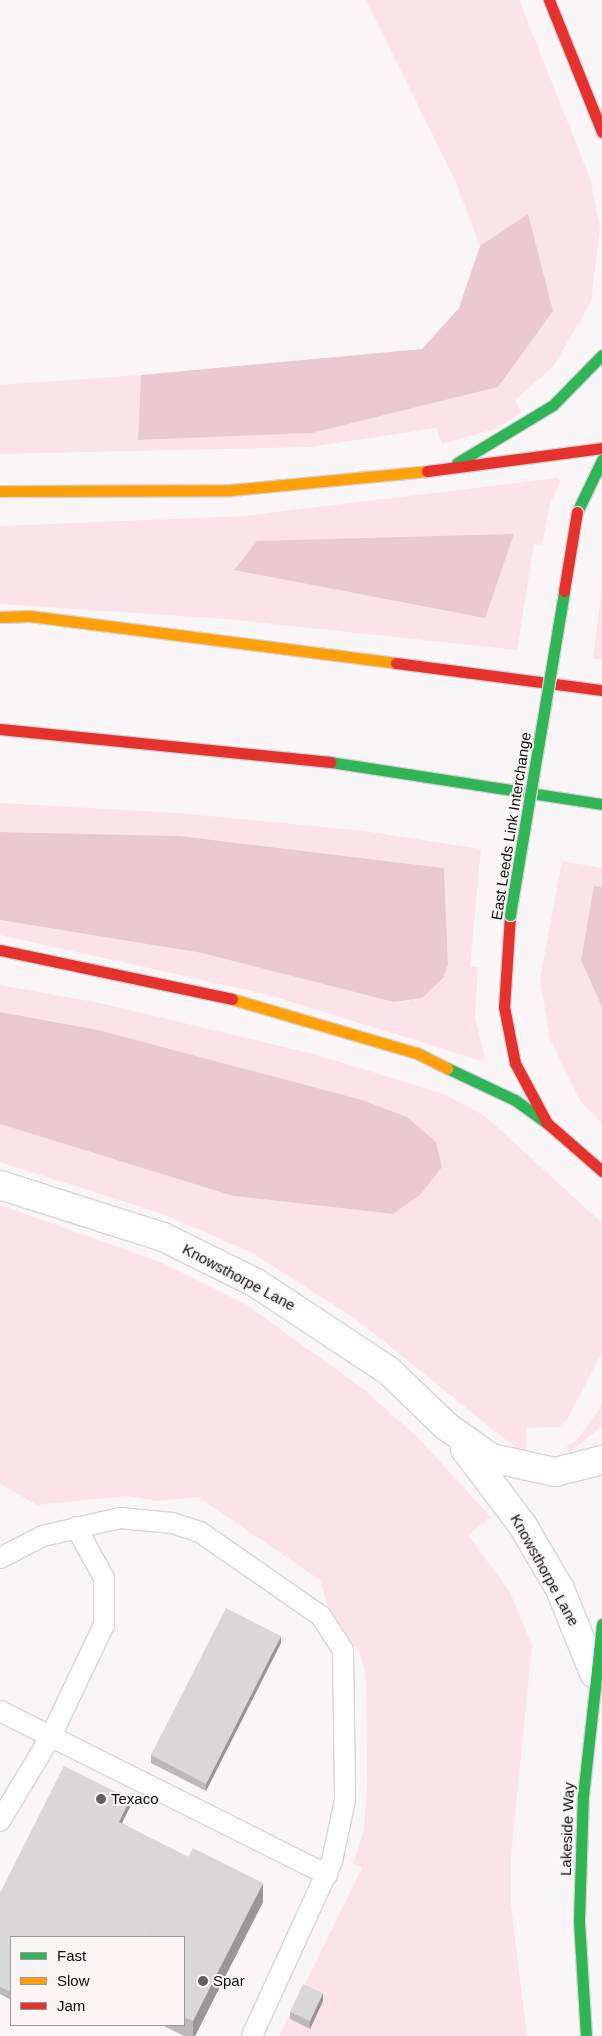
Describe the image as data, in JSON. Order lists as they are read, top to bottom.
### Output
{
  "streets": {
    "main road": ["East Leeds Link Interchange", "Lakeside Way"],
    "street": ["Knowsthorpe Lane"]
  },
  "crossings": [
    ["Knowsthorpe Lane", "Lakeside Way"]
  ],
  "places": ["Texaco", "Spar"],
  "legend": ["Fast", "Slow", "Jam"]
}
